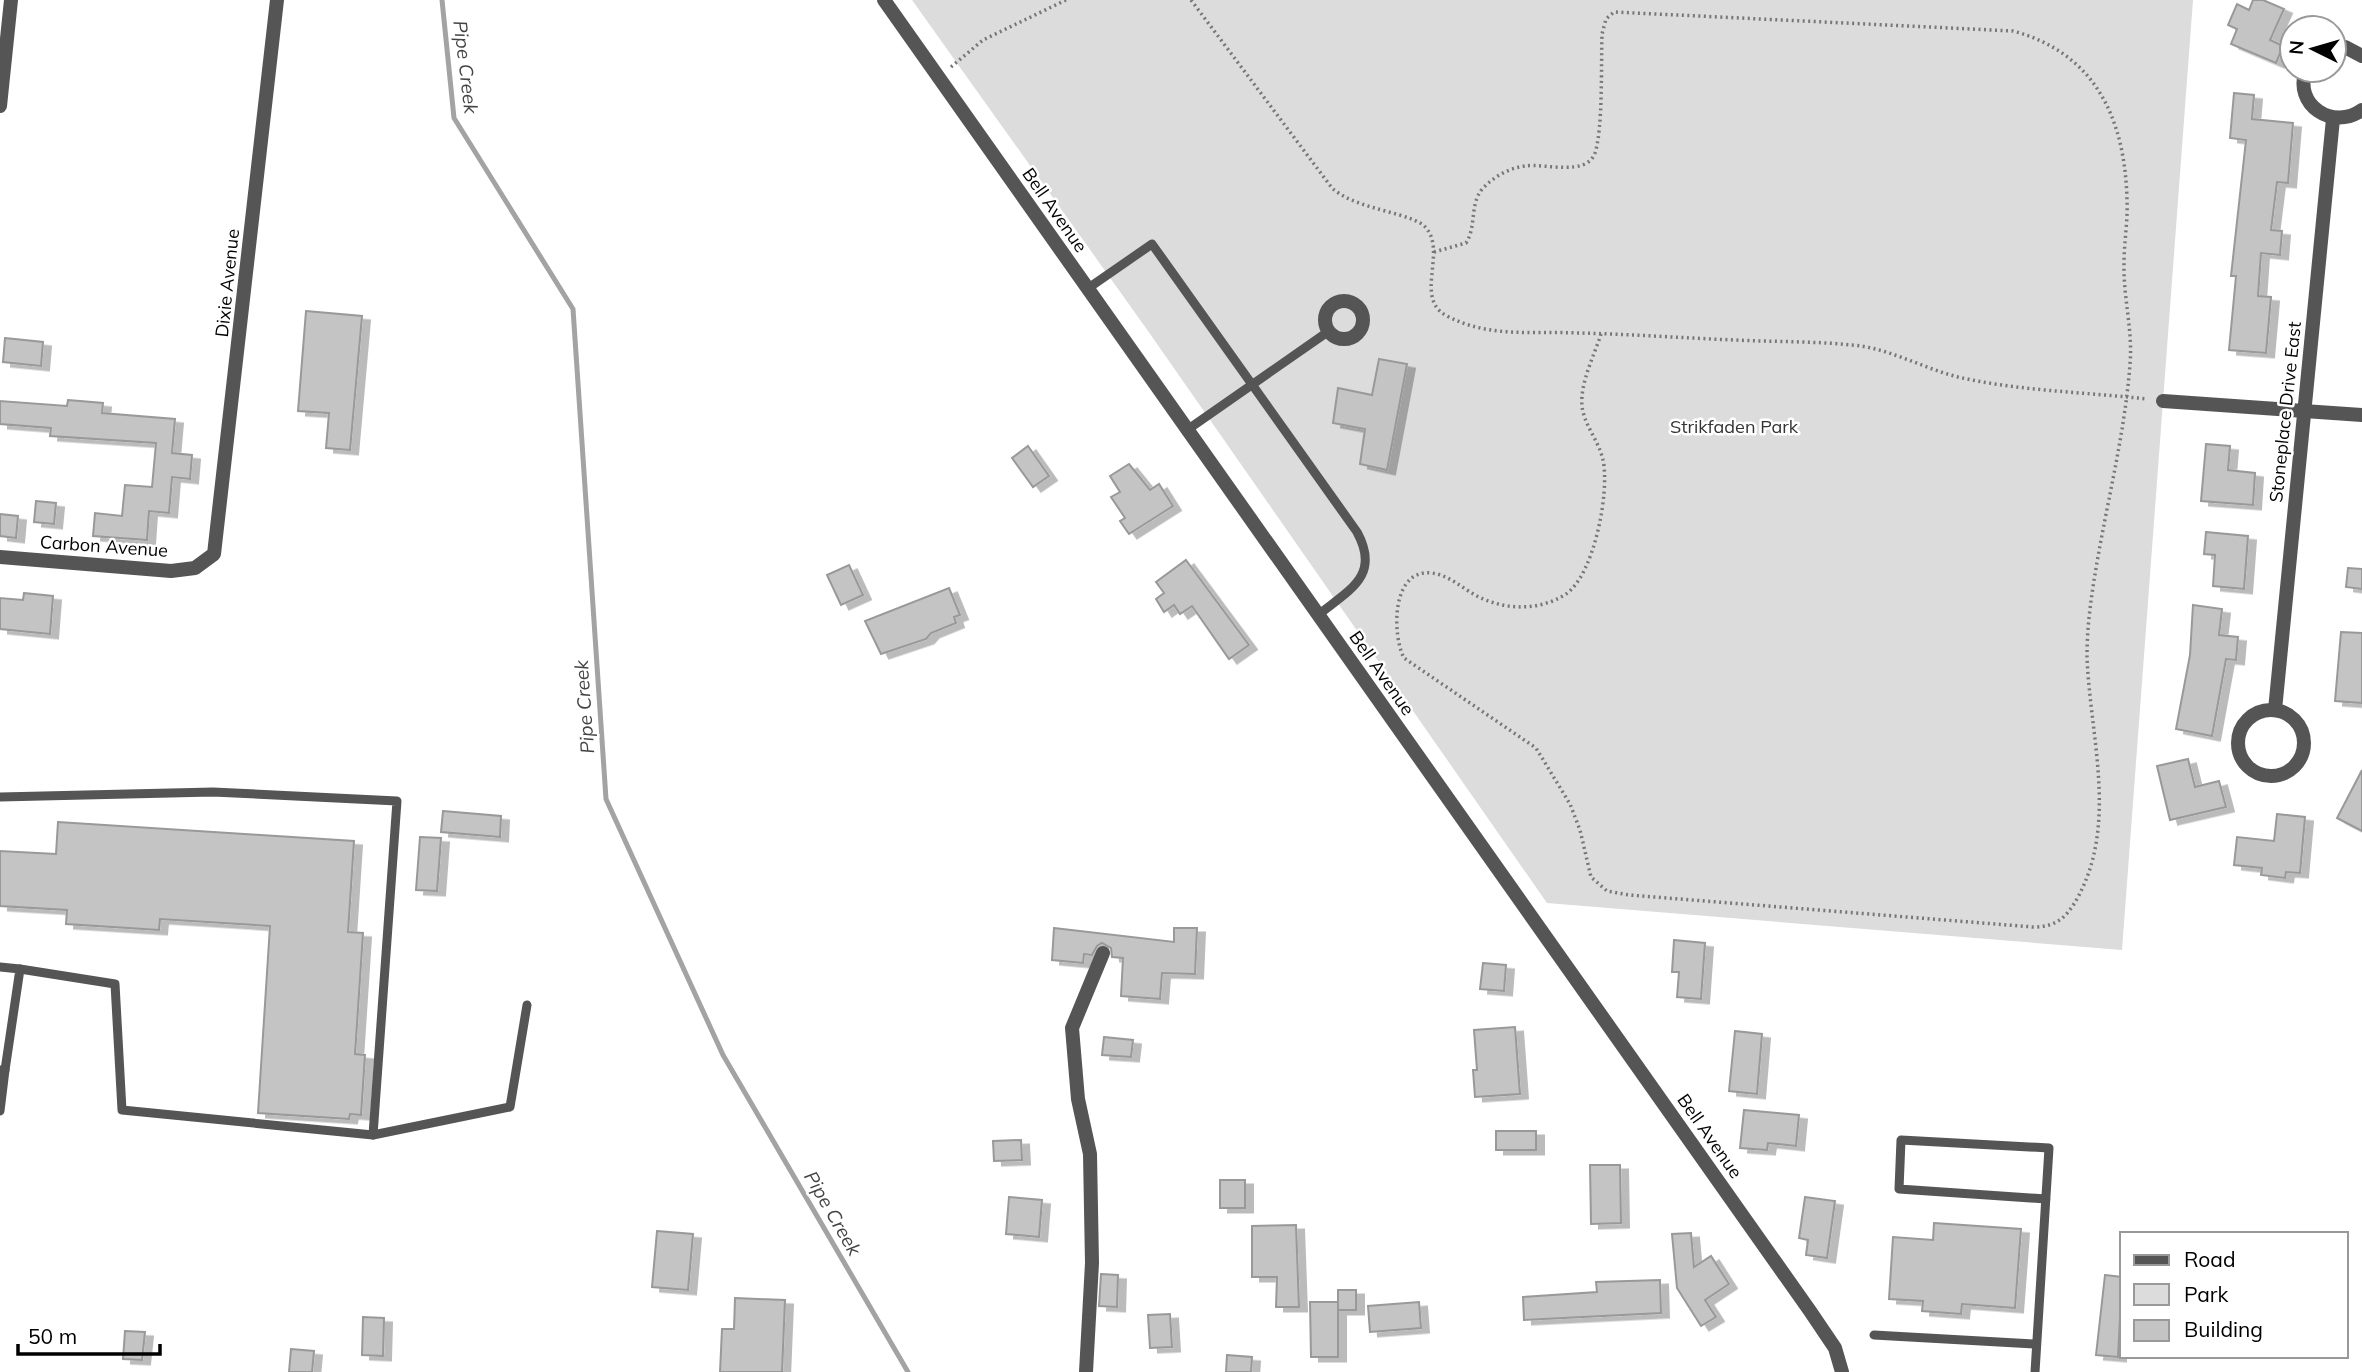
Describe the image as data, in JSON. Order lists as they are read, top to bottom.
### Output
{
  "streets": {
    "street": [
      "Bell Avenue",
      "Dixie Avenue",
      "Stoneplace Drive East",
      "Carbon Avenue"
    ]
  },
  "crossings": [
    ["Dixie Avenue", "Carbon Avenue"]
  ],
  "water": ["Pipe Creek"],
  "parks": ["Strikfaden Park"],
  "legend": ["Road", "Park", "Building"],
  "scale_bar": "50 m",
  "north": "left"
}
